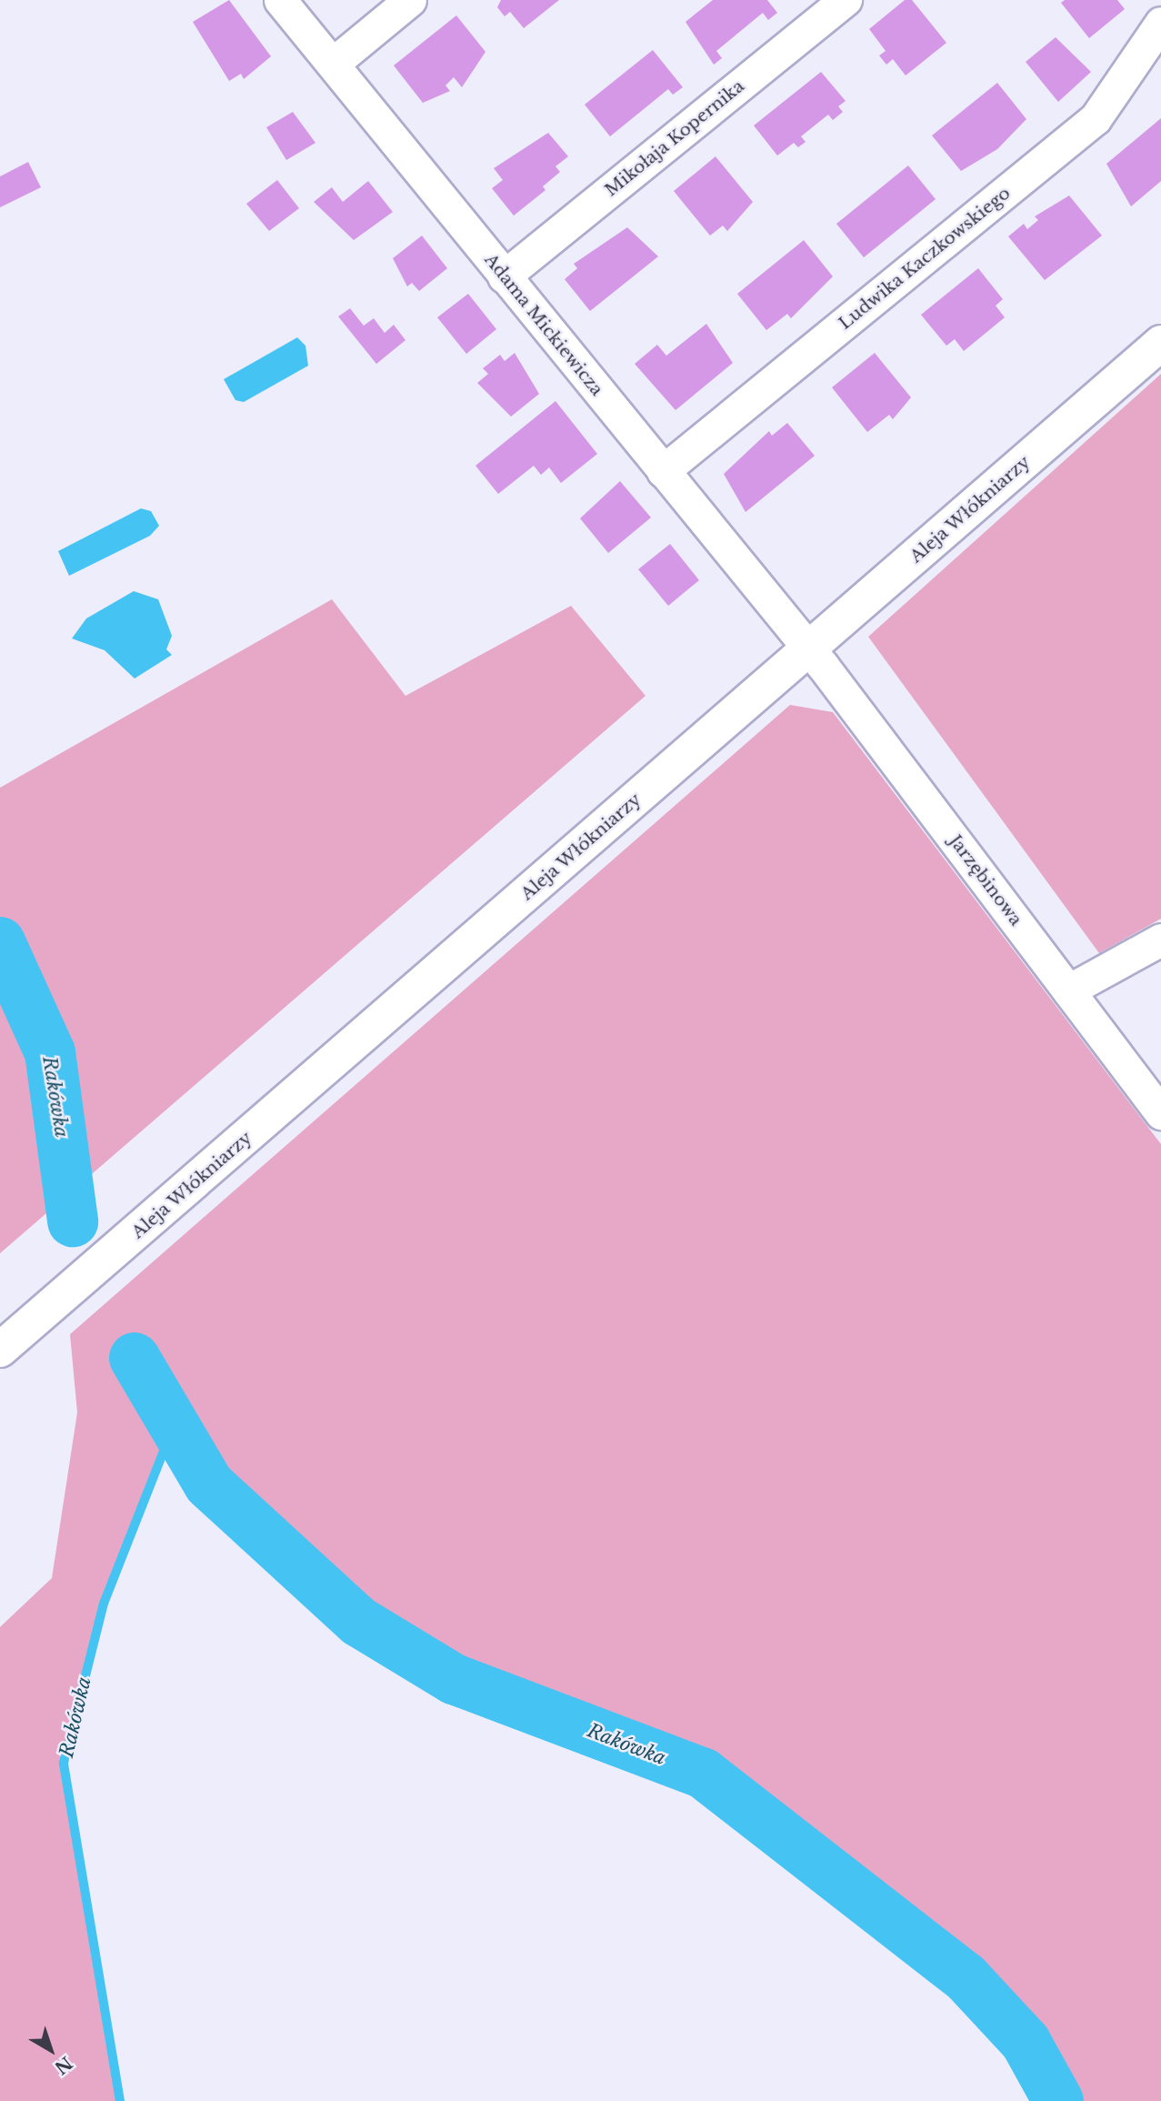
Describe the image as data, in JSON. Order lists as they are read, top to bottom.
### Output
{
  "streets": {
    "main road": ["Aleja Włókniarzy"],
    "street": [
      "Mikołaja Kopernika",
      "Ludwika Kaczkowskiego",
      "Adama Mickiewicza",
      "Jarzębinowa"
    ]
  },
  "crossings": [
    ["Mikołaja Kopernika", "Adama Mickiewicza"],
    ["Ludwika Kaczkowskiego", "Adama Mickiewicza"],
    ["Adama Mickiewicza", "Aleja Włókniarzy"],
    ["Adama Mickiewicza", "Jarzębinowa"],
    ["Aleja Włókniarzy", "Jarzębinowa"]
  ],
  "water": ["Rakówka"],
  "north": "bottom right"
}
